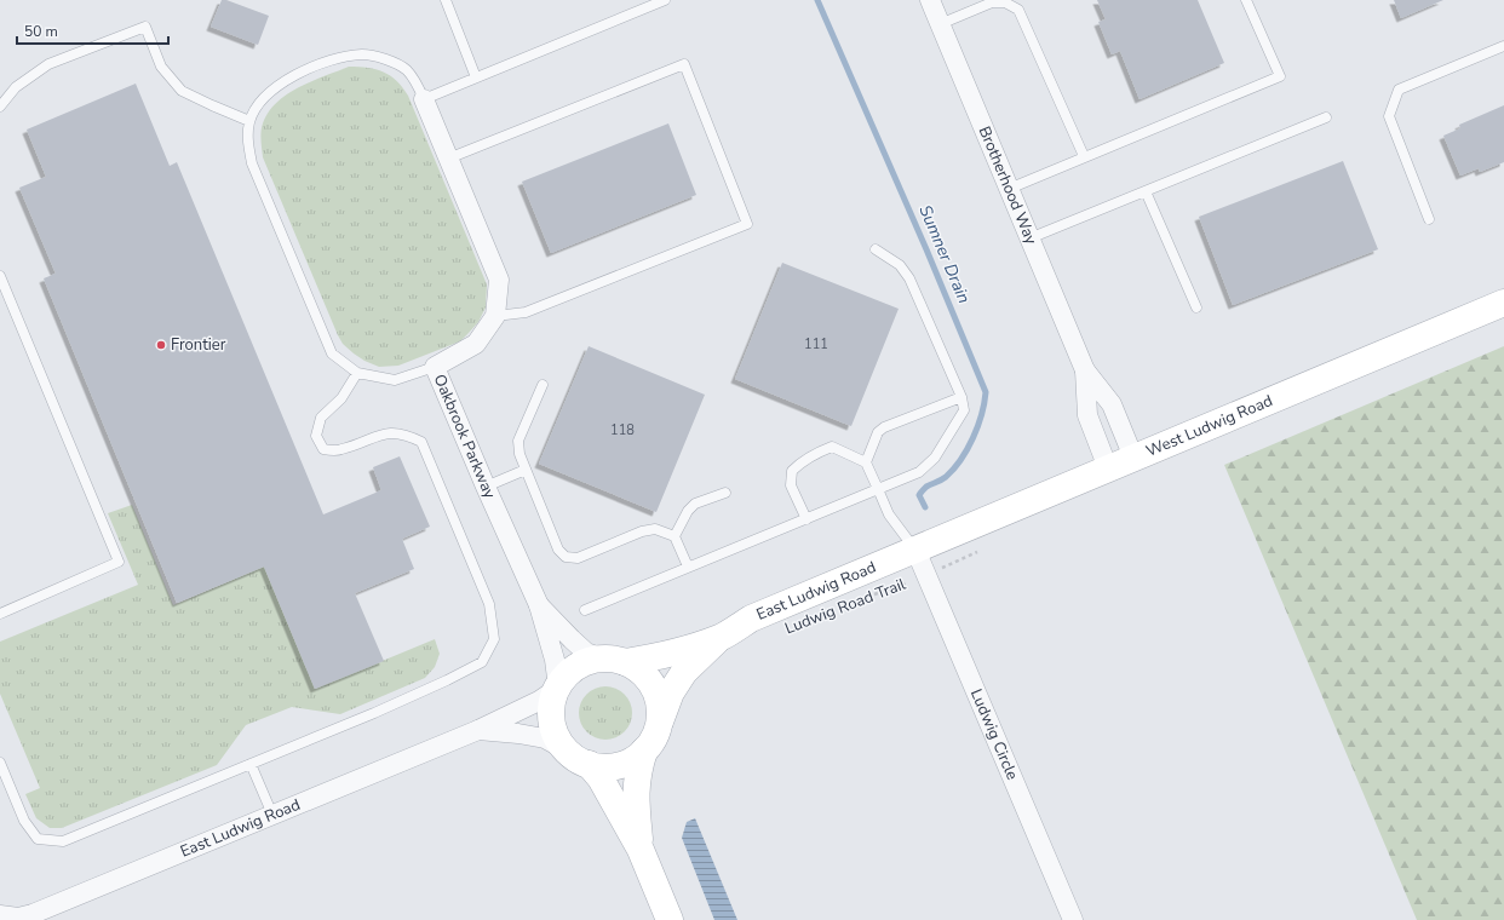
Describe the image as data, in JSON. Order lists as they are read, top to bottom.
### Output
{
  "streets": {
    "main road": ["West Ludwig Road", "East Ludwig Road"],
    "street": ["Brotherhood Way", "Oakbrook Parkway", "Ludwig Circle"],
    "path": ["Ludwig Road Trail"]
  },
  "crossings": [
    ["Brotherhood Way", "West Ludwig Road"],
    ["West Ludwig Road", "East Ludwig Road"],
    ["West Ludwig Road", "Ludwig Circle"],
    ["Oakbrook Parkway", "East Ludwig Road"],
    ["East Ludwig Road", "Ludwig Circle"]
  ],
  "water": ["Sumner Drain"],
  "places": ["Frontier"],
  "house_numbers": ["111", "118"],
  "scale_bar": "50 m"
}
